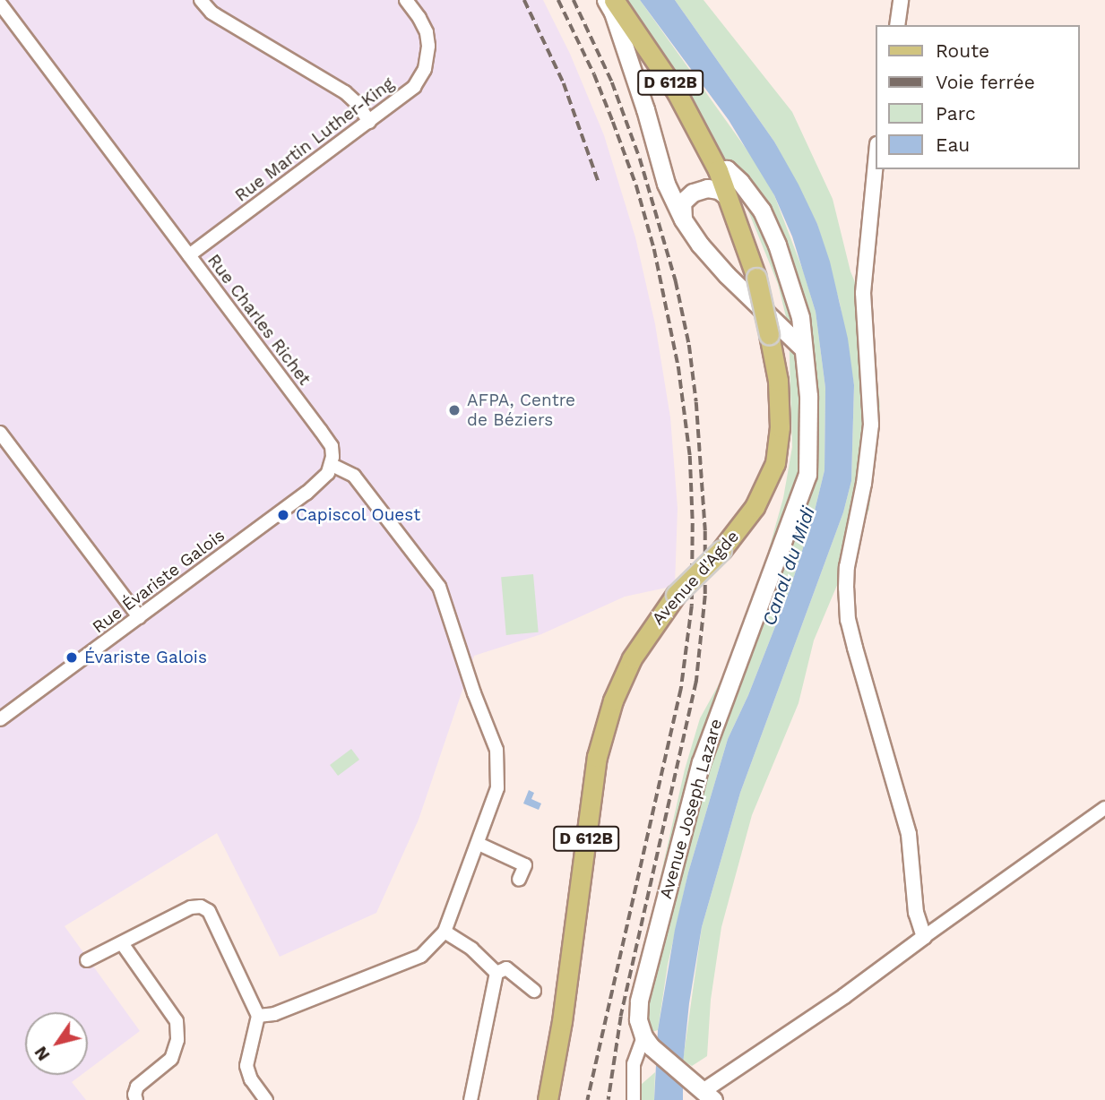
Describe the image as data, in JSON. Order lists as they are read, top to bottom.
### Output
{
  "streets": {
    "main road": ["D 612B", "Avenue d'Agde", "Avenue Joseph Lazare"],
    "street": ["Rue Martin Luther-King", "Rue Charles Richet", "Rue Évariste Galois"]
  },
  "crossings": [
    ["D 612B", "Avenue d'Agde"],
    ["D 612B", "Avenue Joseph Lazare"],
    ["Rue Martin Luther-King", "Rue Charles Richet"],
    ["Rue Charles Richet", "Rue Évariste Galois"],
    ["Avenue d'Agde", "Avenue Joseph Lazare"]
  ],
  "water": ["Canal du Midi"],
  "places": ["AFPA, Centre de Béziers", "Capiscol Ouest", "Évariste Galois"],
  "legend": [
    "Route",
    "Voie ferrée",
    "Parc",
    "Eau"
  ],
  "north": "bottom left"
}
